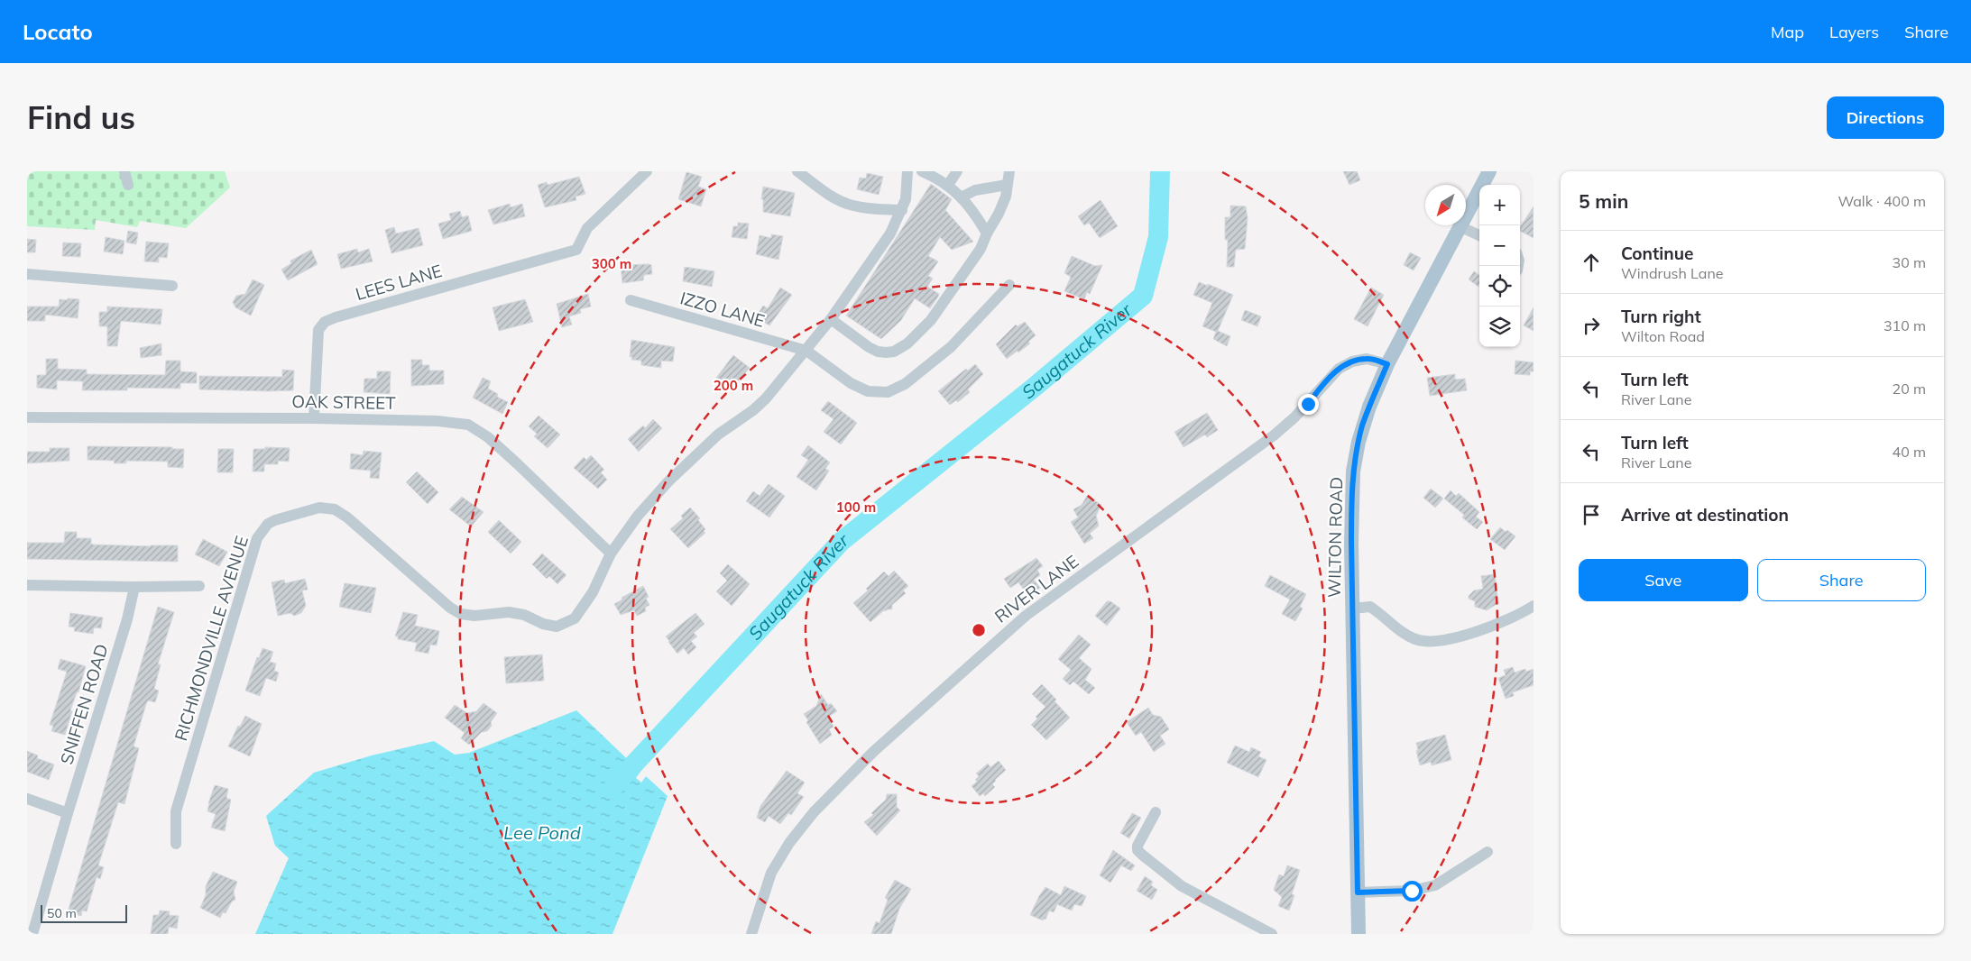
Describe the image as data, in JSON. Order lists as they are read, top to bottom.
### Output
{
  "streets": {
    "main road": ["WILTON ROAD"],
    "street": [
      "LEES LANE",
      "IZZO LANE",
      "OAK STREET",
      "RIVER LANE",
      "RICHMONDVILLE AVENUE",
      "SNIFFEN ROAD"
    ]
  },
  "crossings": [
    ["LEES LANE", "OAK STREET"],
    ["IZZO LANE", "RICHMONDVILLE AVENUE"],
    ["OAK STREET", "RICHMONDVILLE AVENUE"],
    ["WILTON ROAD", "RIVER LANE"]
  ],
  "water": ["Saugatuck River", "Lee Pond"],
  "scale_bar": "50 m",
  "north": "bottom left",
  "page": {
    "header": "Locato",
    "nav": ["Map", "Layers", "Share"],
    "buttons": [
      "Directions",
      ["Save", "Share"]
    ],
    "title": "Find us",
    "heading": ["5 min", "Walk · 400 m"],
    "map_buttons": ["+", "−"],
    "list": [
      ["Continue", "Windrush Lane", "30 m"],
      ["Turn right", "Wilton Road", "310 m"],
      ["Turn left", "River Lane", "20 m"],
      ["Turn left", "River Lane", "40 m"],
      "Arrive at destination"
    ],
    "scale": "50 m"
  },
  "rings": ["300 m", "200 m", "100 m"]
}
